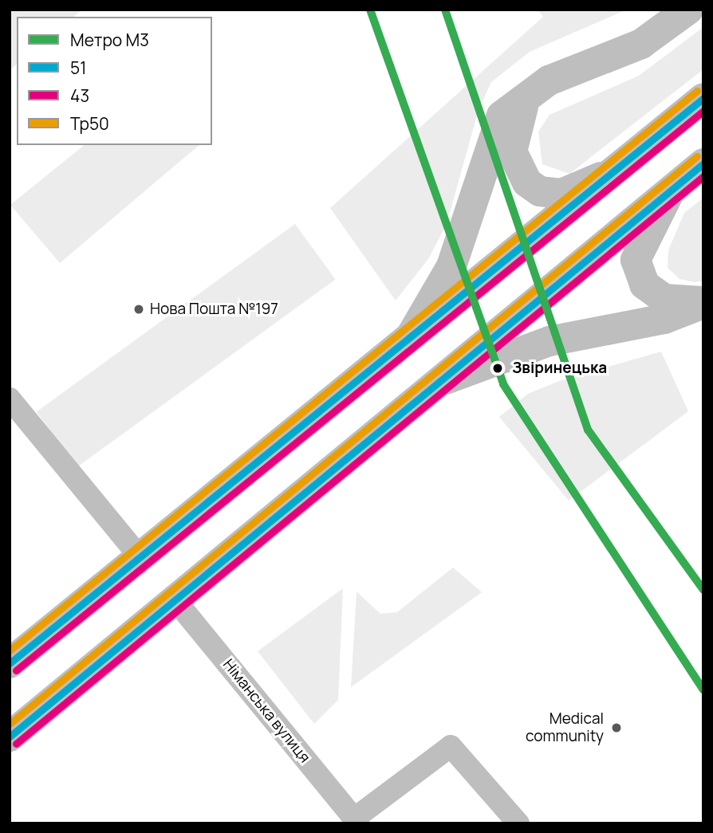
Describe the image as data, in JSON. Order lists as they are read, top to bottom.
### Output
{
  "streets": {
    "street": ["Німанська вулиця"]
  },
  "places": ["Нова Пошта №197", "Звіринецька", "Medical community"],
  "lines": [
    "metro line M3",
    "transit line Тр50",
    "transit line 51",
    "transit line 43"
  ],
  "legend": [
    "Метро M3",
    "51",
    "43",
    "Тр50"
  ]
}
